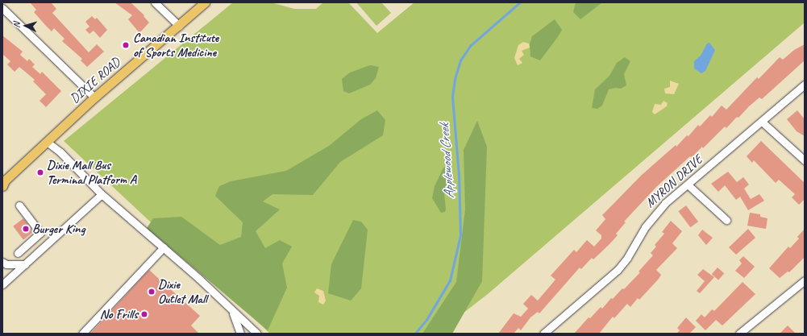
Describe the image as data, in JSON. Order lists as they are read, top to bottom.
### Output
{
  "streets": {
    "main road": ["DIXIE ROAD"],
    "street": ["MYRON DRIVE"]
  },
  "water": ["Applewood Creek"],
  "places": [
    "Canadian Institute of Sports Medicine",
    "Dixie Mall Bus Terminal Platform A",
    "Burger King",
    "Dixie Outlet Mall",
    "No Frills"
  ],
  "north": "left"
}
